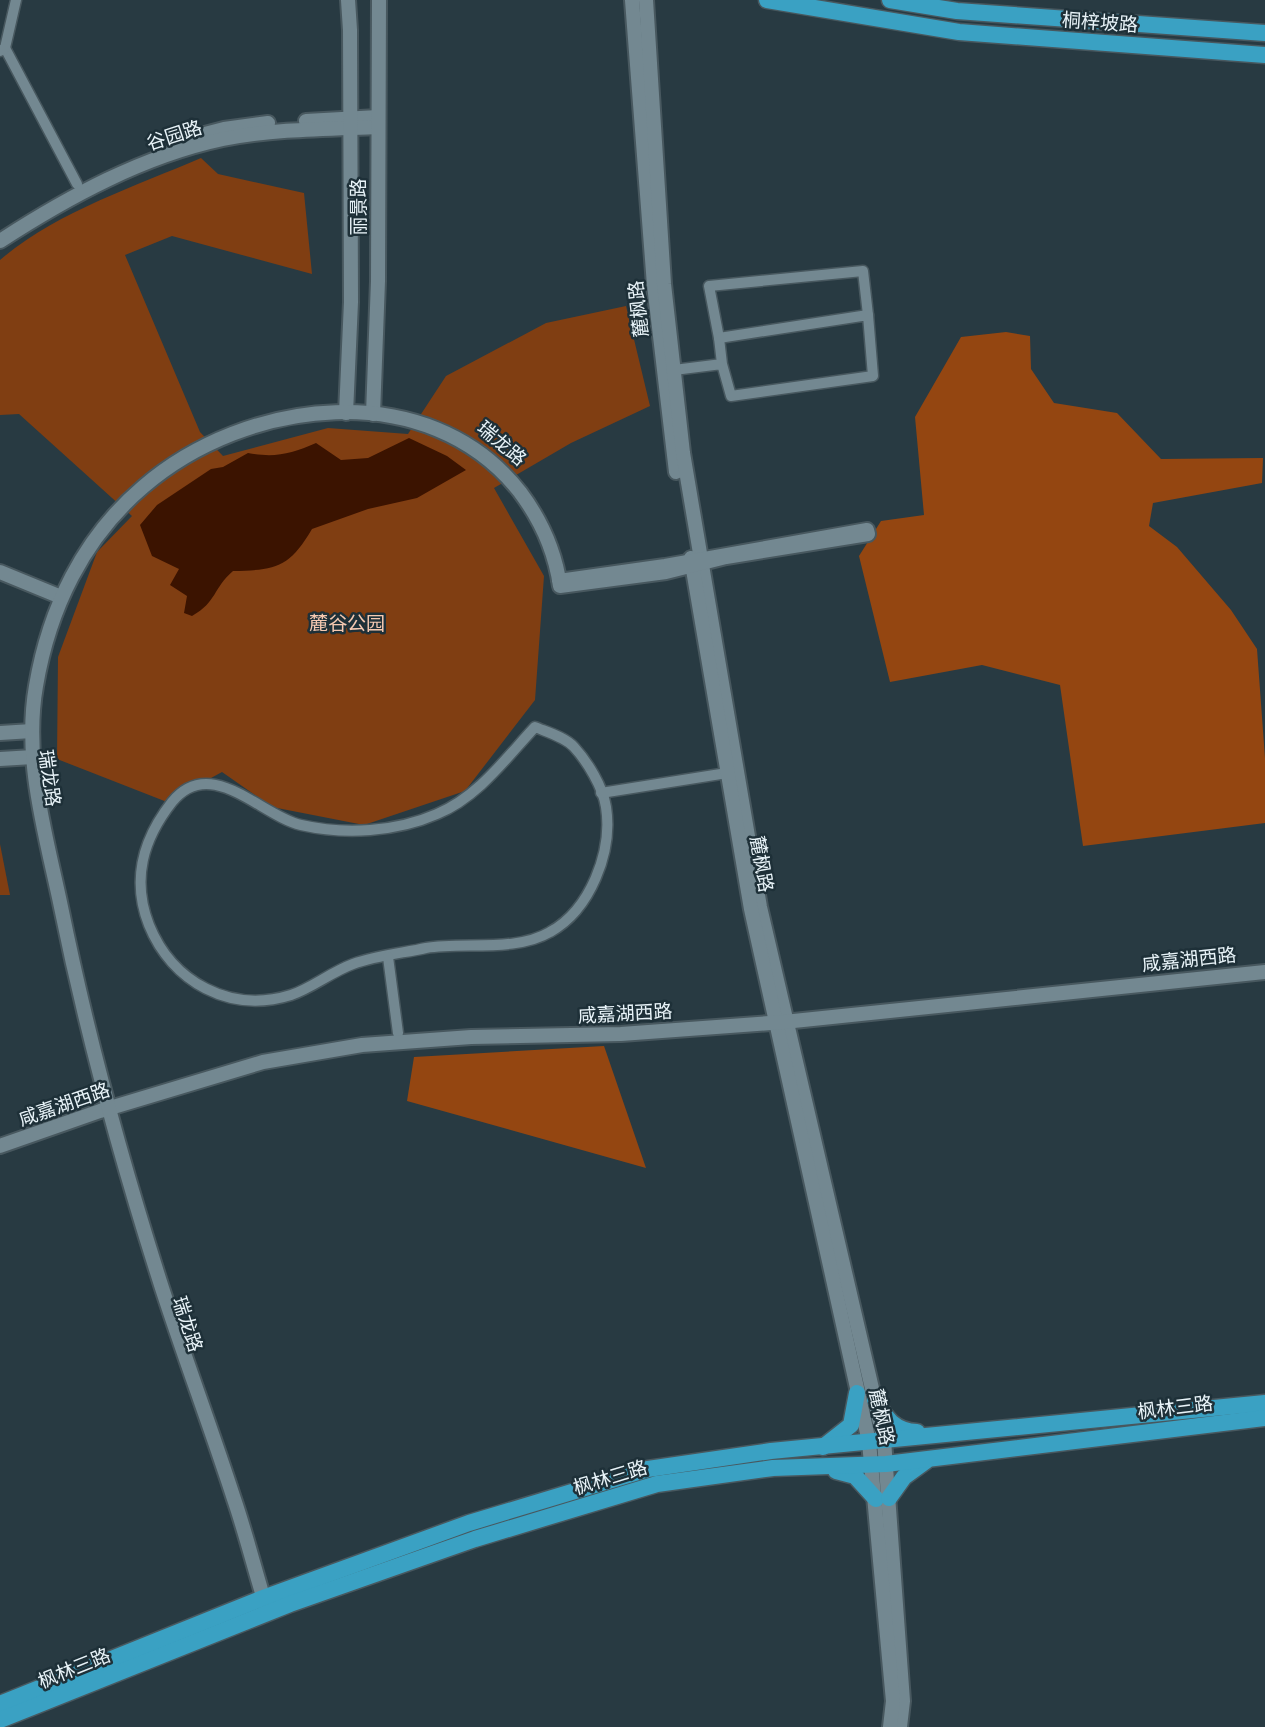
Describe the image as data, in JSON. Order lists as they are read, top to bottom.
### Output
{
  "streets": {
    "main road": [
      "桐梓坡路",
      "谷园路",
      "丽景路",
      "麓枫路",
      "瑞龙路",
      "咸嘉湖西路",
      "枫林三路"
    ]
  },
  "crossings": [
    ["谷园路", "丽景路"],
    ["丽景路", "瑞龙路"],
    ["麓枫路", "瑞龙路"],
    ["麓枫路", "咸嘉湖西路"],
    ["麓枫路", "枫林三路"],
    ["瑞龙路", "咸嘉湖西路"],
    ["瑞龙路", "枫林三路"]
  ],
  "parks": ["麓谷公园"]
}
